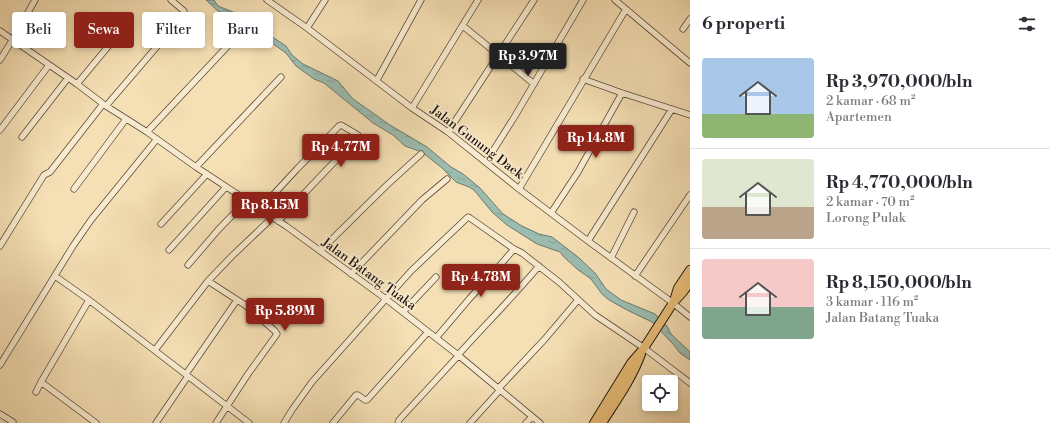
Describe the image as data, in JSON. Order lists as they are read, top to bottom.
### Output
{
  "streets": {
    "street": ["Jalan Gunung Daek", "Jalan Batang Tuaka"]
  },
  "page": {
    "heading": "6 properti",
    "chip": [
      "Beli",
      "Sewa",
      "Filter",
      "Baru"
    ],
    "price": [
      "Rp 3.97M",
      "Rp 14.8M",
      "Rp 4.77M",
      "Rp 8.15M",
      "Rp 4.78M",
      "Rp 5.89M"
    ],
    "list": [
      {
        "name": "Rp 3,970,000/bln",
        "note": "2 kamar · 68 m² · Apartemen"
      },
      {
        "name": "Rp 4,770,000/bln",
        "note": "2 kamar · 70 m² · Lorong Pulak"
      },
      {
        "name": "Rp 8,150,000/bln",
        "note": "3 kamar · 116 m² · Jalan Batang Tuaka"
      }
    ]
  }
}
